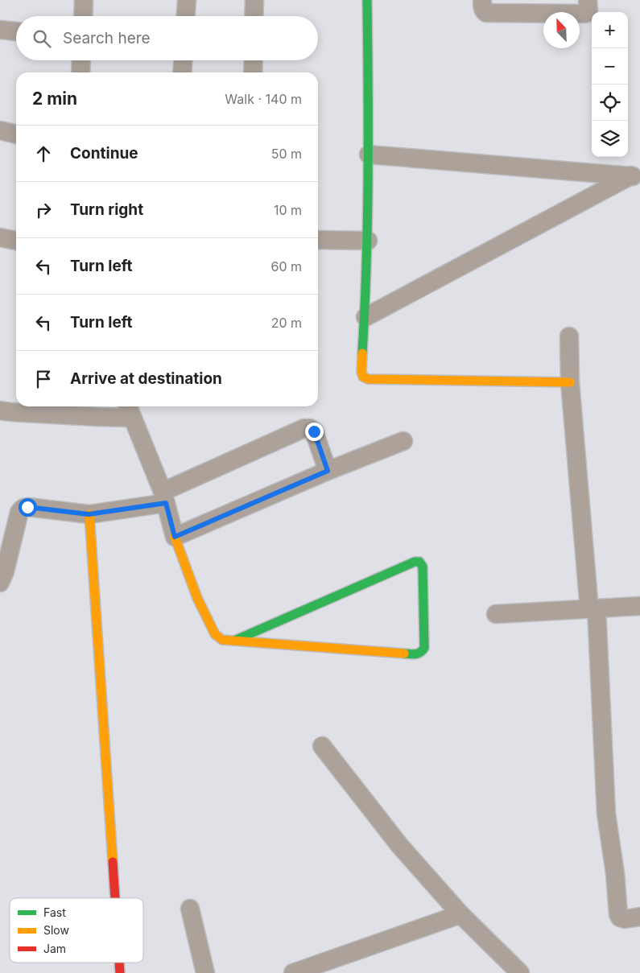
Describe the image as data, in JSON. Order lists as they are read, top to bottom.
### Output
{
  "legend": ["Fast", "Slow", "Jam"],
  "north": "top left",
  "page": {
    "map_buttons": ["+", "−"],
    "search": "Search here",
    "heading": ["2 min", "Walk · 140 m"],
    "list": [
      ["Continue", "50 m"],
      ["Turn right", "10 m"],
      ["Turn left", "60 m"],
      ["Turn left", "20 m"],
      "Arrive at destination"
    ]
  }
}
